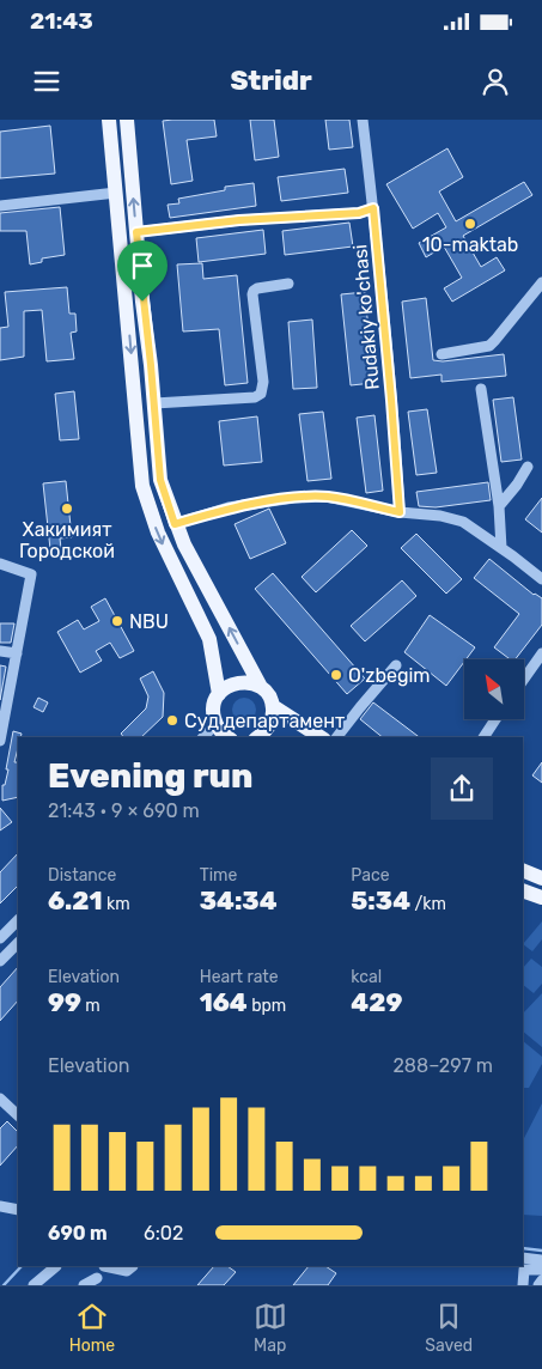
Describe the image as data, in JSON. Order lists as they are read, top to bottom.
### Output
{
  "streets": {
    "street": ["Rudakiy ko'chasi"]
  },
  "places": [
    "10-maktab",
    "Хакимият Городской",
    "NBU",
    "O'zbegim",
    "Суд департамент"
  ],
  "north": "top left",
  "page": {
    "status": "21:43",
    "header": "Stridr",
    "heading": ["Evening run", "21:43 · 9 × 690 m"],
    "stats": [
      ["Distance", "6.21 km"],
      ["Time", "34:34"],
      ["Pace", "5:34 /km"],
      ["Elevation", "99 m"],
      ["Heart rate", "164 bpm"],
      ["kcal", "429"]
    ],
    "chart": ["Elevation", "288–297 m"],
    "list": [
      {
        "name": "690 m",
        "note": "6:02"
      }
    ],
    "tabs": ["Home", "Map", "Saved"]
  }
}
